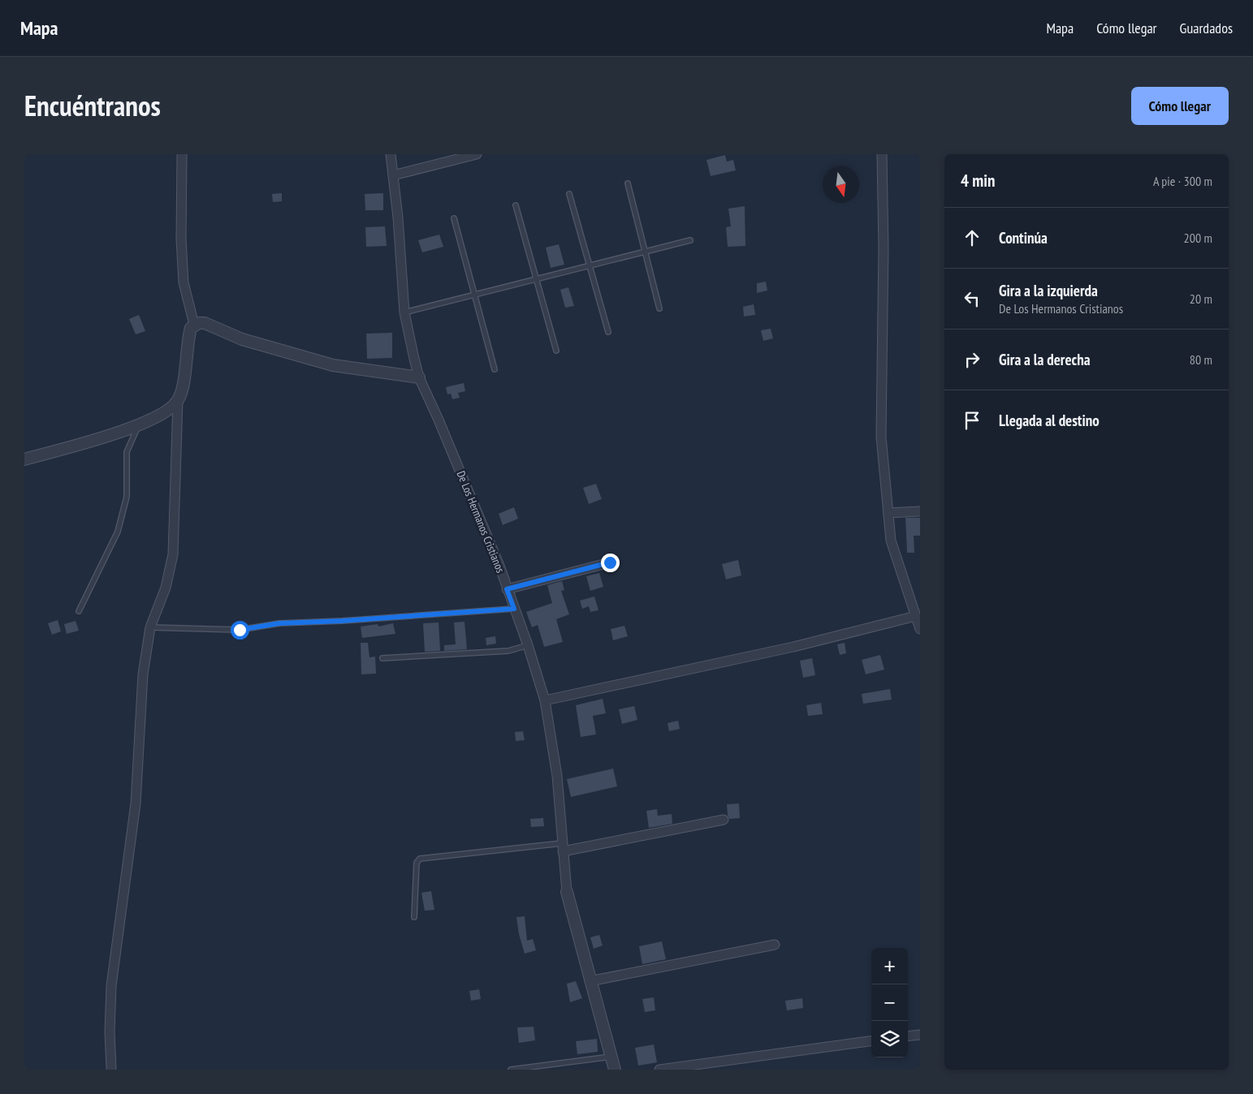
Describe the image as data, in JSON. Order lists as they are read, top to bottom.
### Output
{
  "streets": {
    "street": ["De Los Hermanos Cristianos"]
  },
  "north": "bottom",
  "page": {
    "header": "Mapa",
    "nav": ["Mapa", "Cómo llegar", "Guardados"],
    "title": "Encuéntranos",
    "buttons": "Cómo llegar",
    "heading": ["4 min", "A pie · 300 m"],
    "list": [
      ["Continúa", "200 m"],
      ["Gira a la izquierda", "De Los Hermanos Cristianos", "20 m"],
      ["Gira a la derecha", "80 m"],
      "Llegada al destino"
    ],
    "map_buttons": ["+", "−"]
  }
}
